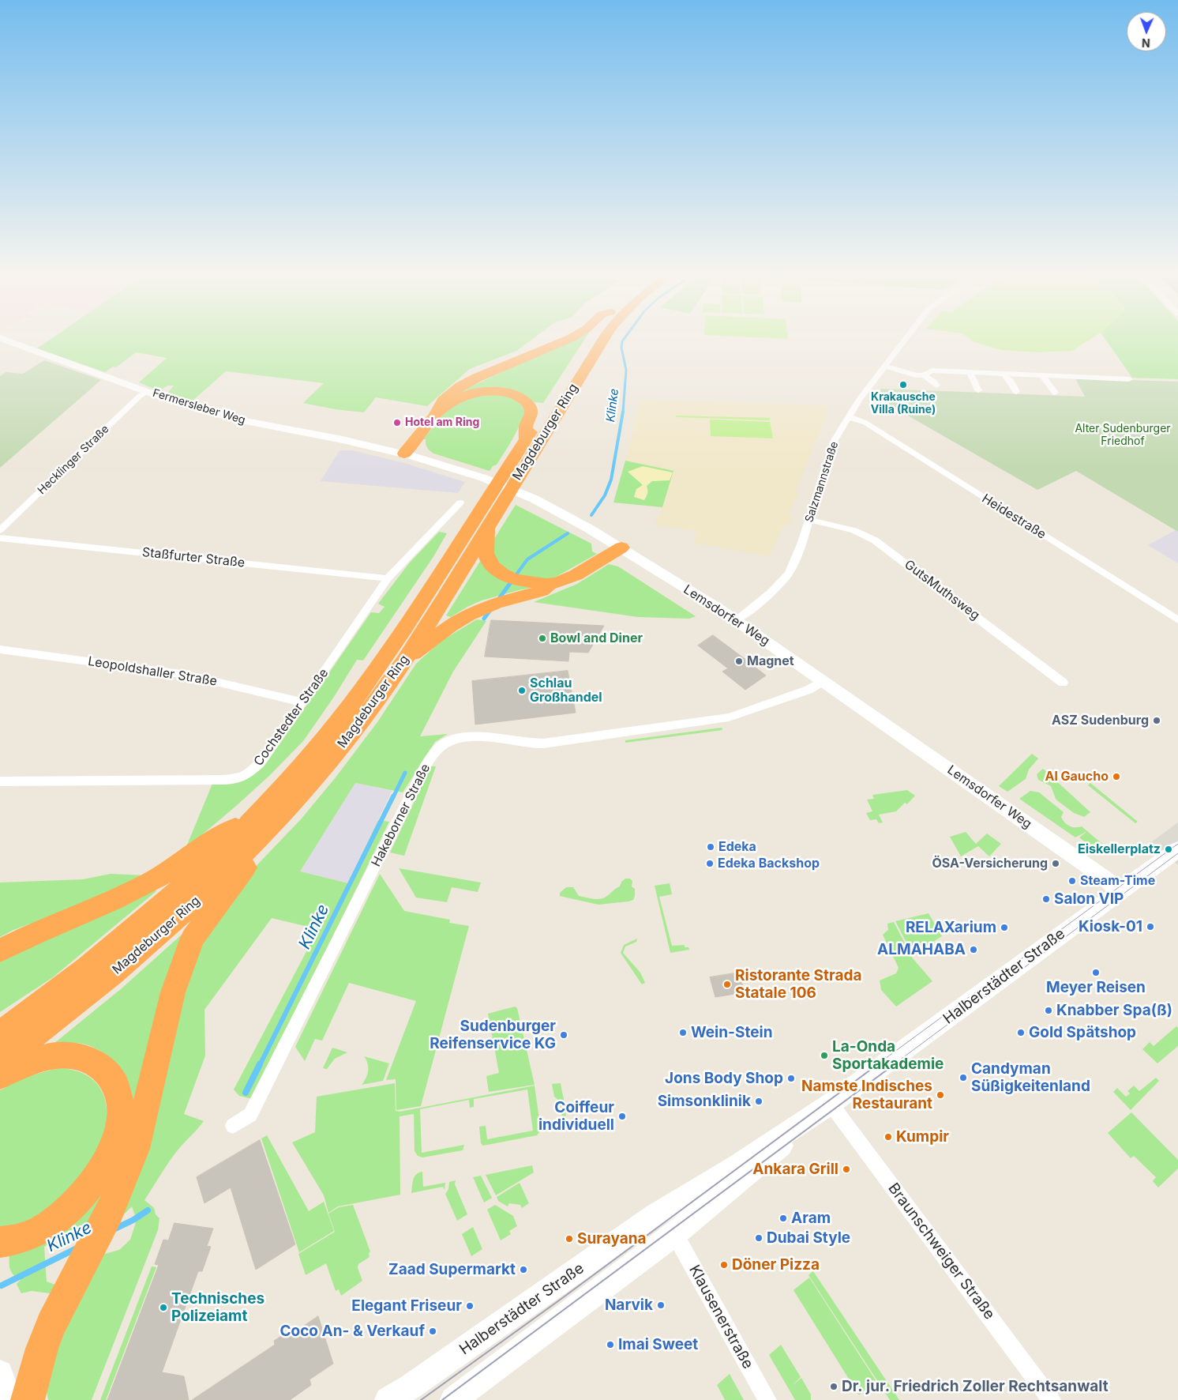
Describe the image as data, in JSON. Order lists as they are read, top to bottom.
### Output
{
  "streets": {
    "highway": ["Magdeburger Ring"],
    "street": [
      "Fermersleber Weg",
      "Hecklinger Straße",
      "Salzmannstraße",
      "Heidestraße",
      "Staßfurter Straße",
      "GutsMuthsweg",
      "Lemsdorfer Weg",
      "Leopoldshaller Straße",
      "Cochstedter Straße",
      "Hakeborner Straße",
      "Halberstädter Straße",
      "Braunschweiger Straße",
      "Klausenerstraße"
    ]
  },
  "crossings": [
    ["Fermersleber Weg", "Hecklinger Straße"],
    ["Fermersleber Weg", "Lemsdorfer Weg"],
    ["Salzmannstraße", "Heidestraße"],
    ["Salzmannstraße", "GutsMuthsweg"],
    ["Salzmannstraße", "Lemsdorfer Weg"],
    ["Staßfurter Straße", "Cochstedter Straße"],
    ["Lemsdorfer Weg", "Hakeborner Straße"],
    ["Lemsdorfer Weg", "Halberstädter Straße"],
    ["Leopoldshaller Straße", "Cochstedter Straße"],
    ["Halberstädter Straße", "Braunschweiger Straße"],
    ["Halberstädter Straße", "Klausenerstraße"]
  ],
  "water": ["Klinke"],
  "parks": ["Alter Sudenburger Friedhof"],
  "places": [
    "Krakausche Villa (Ruine)",
    "Hotel am Ring",
    "Bowl and Diner",
    "Magnet",
    "Schlau Großhandel",
    "ASZ Sudenburg",
    "Al Gaucho",
    "Edeka",
    "Eiskellerplatz",
    "Edeka Backshop",
    "ÖSA-Versicherung",
    "Steam-Time",
    "Salon VIP",
    "Kiosk-01",
    "RELAXarium",
    "ALMAHABA",
    "Meyer Reisen",
    "Ristorante Strada Statale 106",
    "Knabber Spa(ß)",
    "Wein-Stein",
    "Gold Spätshop",
    "Sudenburger Reifenservice KG",
    "La-Onda Sportakademie",
    "Candyman Süßigkeitenland",
    "Jons Body Shop",
    "Namste Indisches Restaurant",
    "Simsonklinik",
    "Coiffeur individuell",
    "Kumpir",
    "Ankara Grill",
    "Aram",
    "Dubai Style",
    "Surayana",
    "Döner Pizza",
    "Zaad Supermarkt",
    "Narvik",
    "Elegant Friseur",
    "Technisches Polizeiamt",
    "Coco An- & Verkauf",
    "Imai Sweet",
    "Dr. jur. Friedrich Zoller Rechtsanwalt"
  ],
  "north": "bottom"
}
